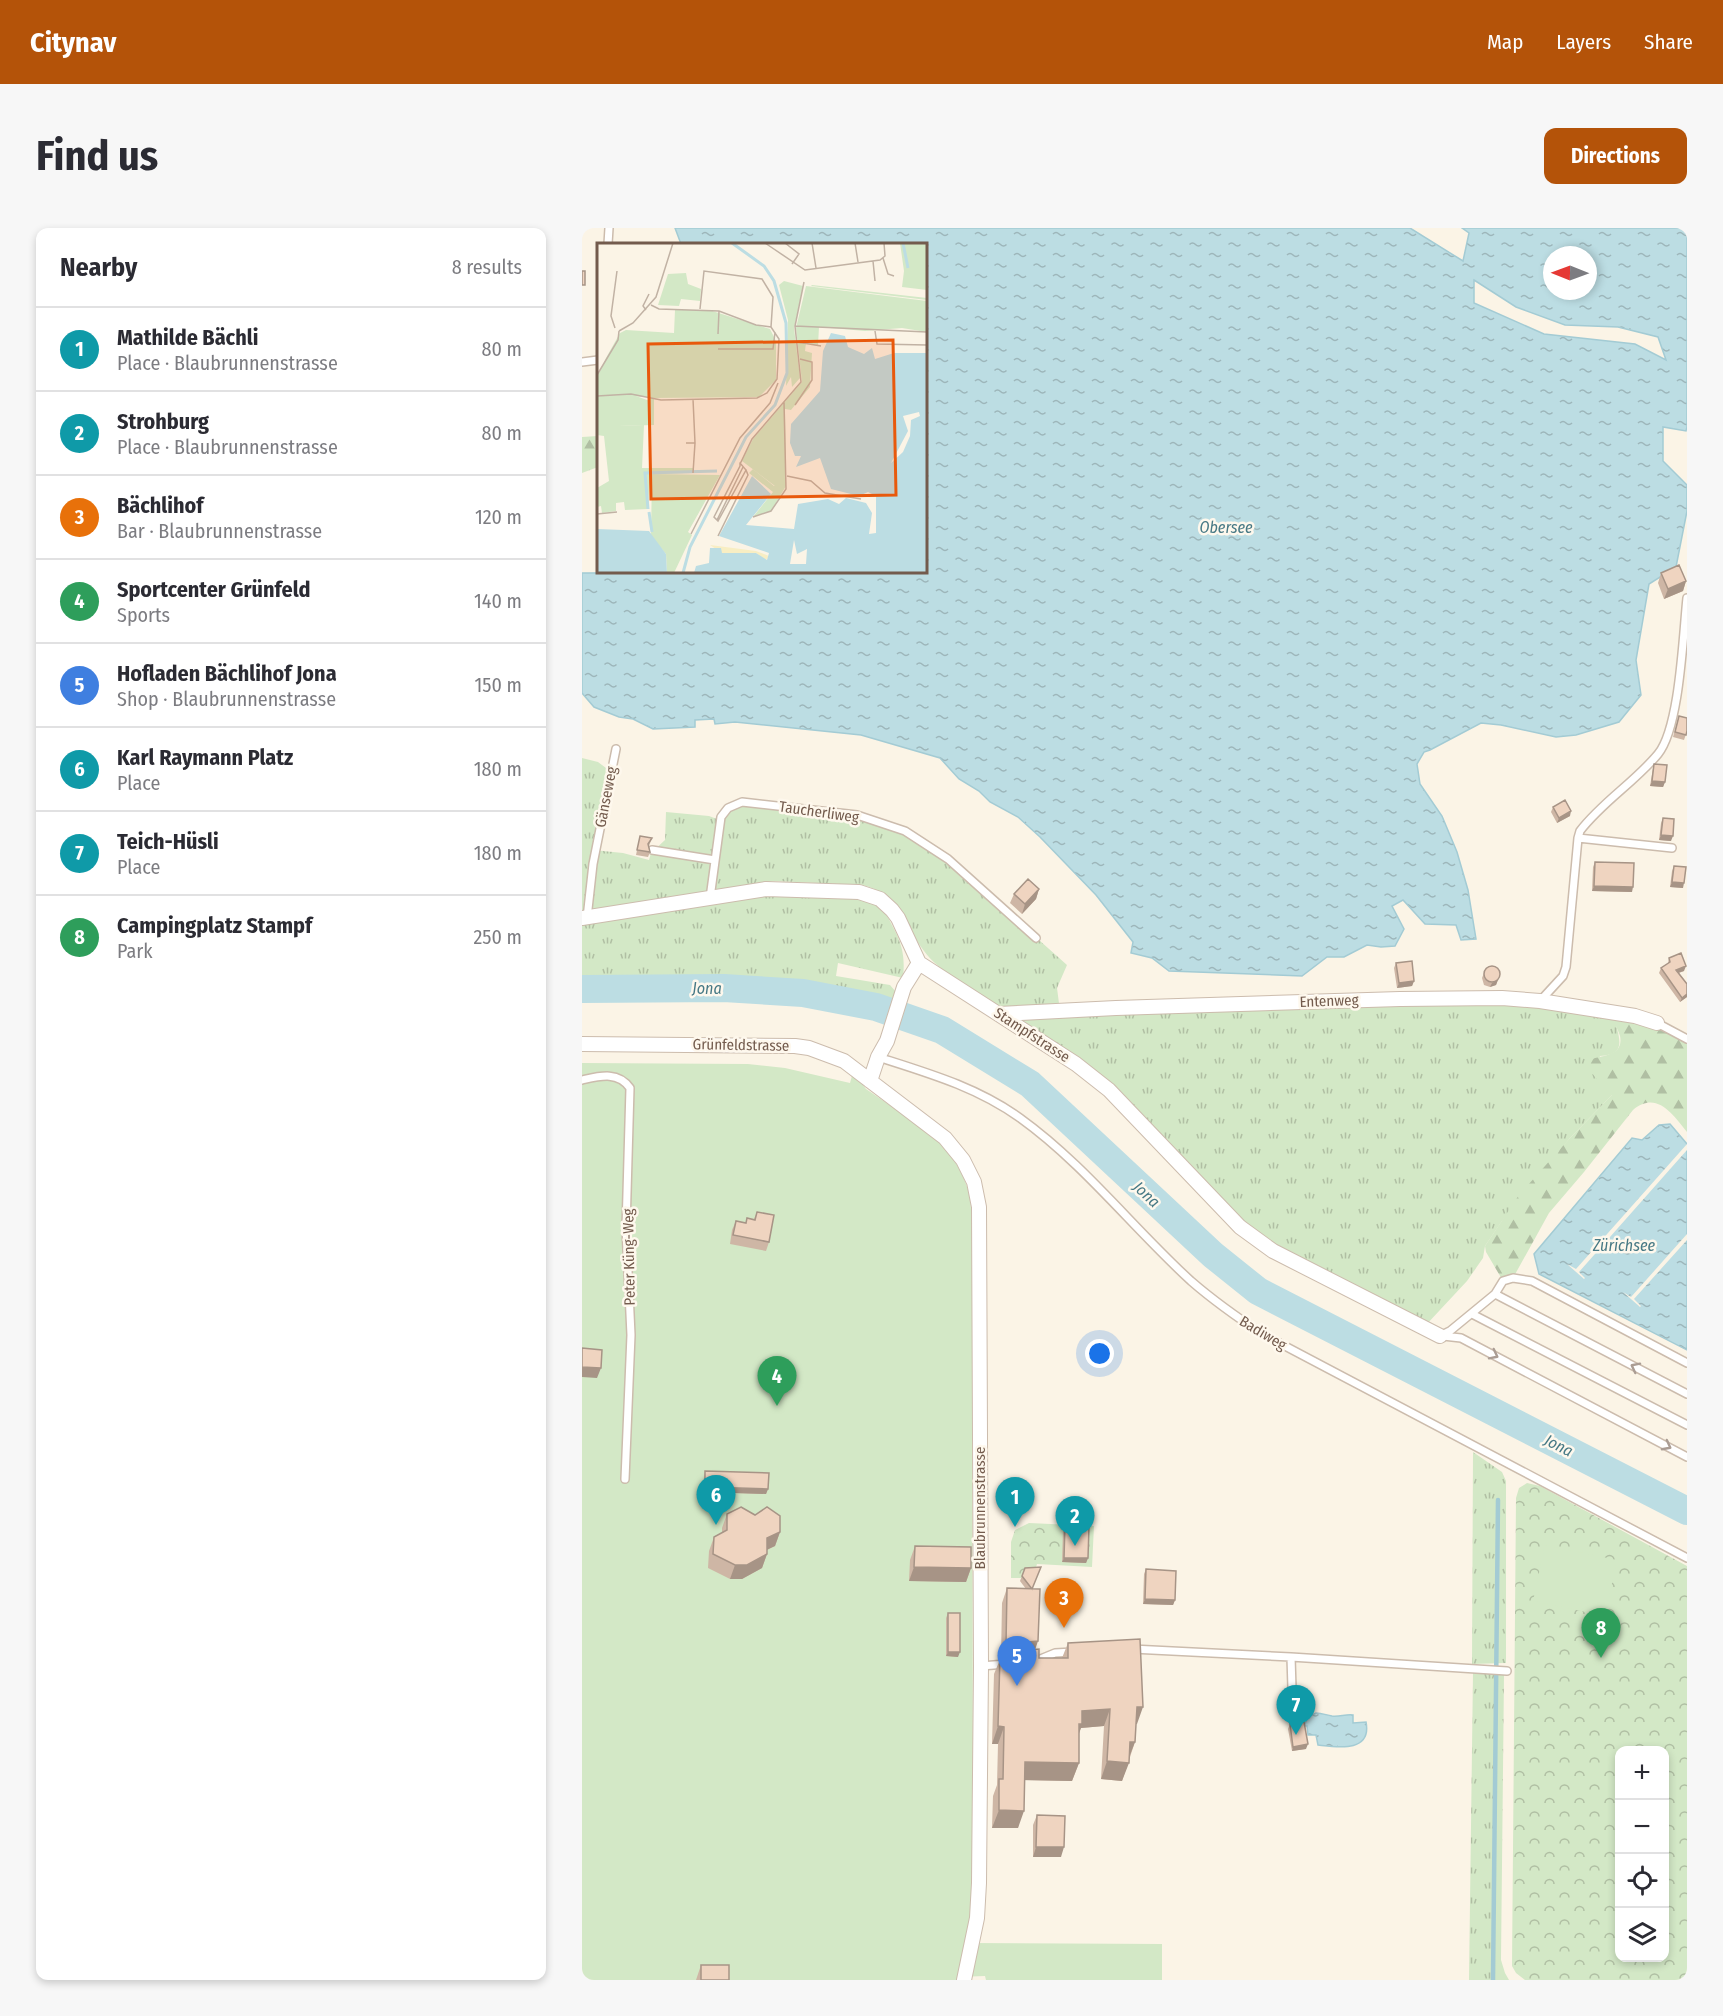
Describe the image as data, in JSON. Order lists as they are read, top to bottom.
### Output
{
  "streets": {
    "street": [
      "Entenweg",
      "Stampfstrasse",
      "Grünfeldstrasse",
      "Blaubrunnenstrasse"
    ],
    "lane": [
      "Gänseweg",
      "Taucherliweg",
      "Peter Küng-Weg",
      "Badiweg"
    ]
  },
  "crossings": [
    ["Entenweg", "Stampfstrasse"],
    ["Grünfeldstrasse", "Blaubrunnenstrasse"]
  ],
  "water": ["Obersee", "Jona", "Zürichsee"],
  "north": "left",
  "page": {
    "header": "Citynav",
    "nav": ["Map", "Layers", "Share"],
    "buttons": "Directions",
    "title": "Find us",
    "heading": ["Nearby", "8 results"],
    "list": [
      {
        "mark": "1",
        "name": "Mathilde Bächli",
        "note": "Place · Blaubrunnenstrasse",
        "value": "80 m"
      },
      {
        "mark": "2",
        "name": "Strohburg",
        "note": "Place · Blaubrunnenstrasse",
        "value": "80 m"
      },
      {
        "mark": "3",
        "name": "Bächlihof",
        "note": "Bar · Blaubrunnenstrasse",
        "value": "120 m"
      },
      {
        "mark": "4",
        "name": "Sportcenter Grünfeld",
        "note": "Sports",
        "value": "140 m"
      },
      {
        "mark": "5",
        "name": "Hofladen Bächlihof Jona",
        "note": "Shop · Blaubrunnenstrasse",
        "value": "150 m"
      },
      {
        "mark": "6",
        "name": "Karl Raymann Platz",
        "note": "Place",
        "value": "180 m"
      },
      {
        "mark": "7",
        "name": "Teich-Hüsli",
        "note": "Place",
        "value": "180 m"
      },
      {
        "mark": "8",
        "name": "Campingplatz Stampf",
        "note": "Park",
        "value": "250 m"
      }
    ],
    "pins": [
      "4",
      "6",
      "1",
      "2",
      "3",
      "8",
      "5",
      "7"
    ],
    "map_buttons": ["+", "−"]
  }
}
